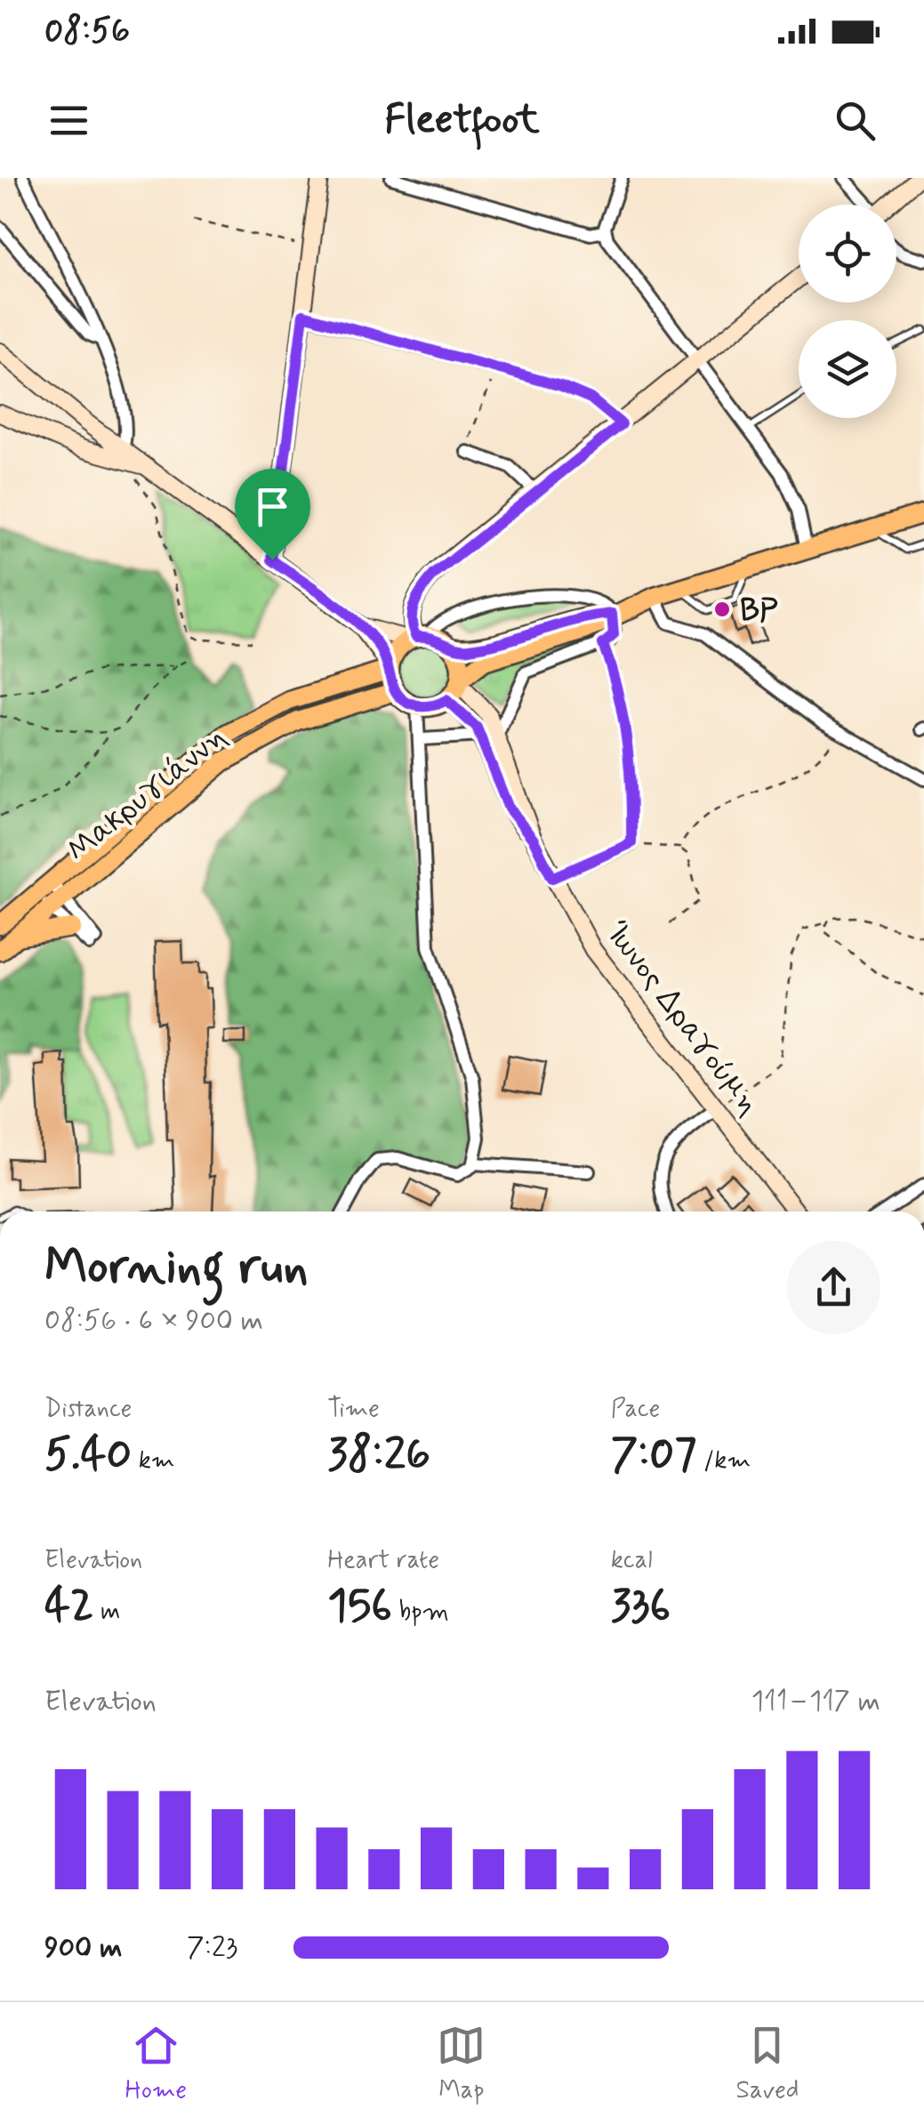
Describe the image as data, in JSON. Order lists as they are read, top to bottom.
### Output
{
  "streets": {
    "main road": ["Μακρυγιάννη"],
    "street": ["Ίωνος Δραγούμη"]
  },
  "places": ["BP"],
  "page": {
    "status": "08:56",
    "header": "Fleetfoot",
    "heading": ["Morning run", "08:56 · 6 × 900 m"],
    "stats": [
      ["Distance", "5.40 km"],
      ["Time", "38:26"],
      ["Pace", "7:07 /km"],
      ["Elevation", "42 m"],
      ["Heart rate", "156 bpm"],
      ["kcal", "336"]
    ],
    "chart": ["Elevation", "111–117 m"],
    "list": [
      {
        "name": "900 m",
        "note": "7:23"
      }
    ],
    "tabs": ["Home", "Map", "Saved"]
  }
}
